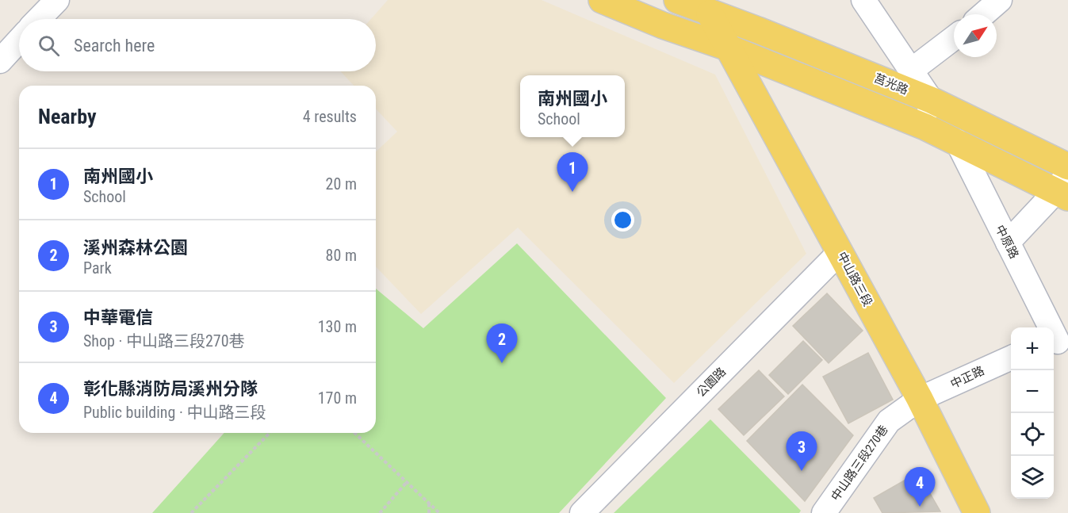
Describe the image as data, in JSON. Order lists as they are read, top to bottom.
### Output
{
  "streets": {
    "main road": ["莒光路", "中山路三段"],
    "street": [
      "中原路",
      "中正路",
      "公園路",
      "中山路三段270巷"
    ]
  },
  "crossings": [
    ["莒光路", "中山路三段"],
    ["中山路三段", "中正路"],
    ["中山路三段", "公園路"],
    ["中山路三段", "中山路三段270巷"],
    ["中正路", "中山路三段270巷"]
  ],
  "north": "top right",
  "page": {
    "search": "Search here",
    "popup": ["南州國小", "School"],
    "heading": ["Nearby", "4 results"],
    "list": [
      {
        "mark": "1",
        "name": "南州國小",
        "note": "School",
        "value": "20 m"
      },
      {
        "mark": "2",
        "name": "溪州森林公園",
        "note": "Park",
        "value": "80 m"
      },
      {
        "mark": "3",
        "name": "中華電信",
        "note": "Shop · 中山路三段270巷",
        "value": "130 m"
      },
      {
        "mark": "4",
        "name": "彰化縣消防局溪州分隊",
        "note": "Public building · 中山路三段",
        "value": "170 m"
      }
    ],
    "pins": [
      "1",
      "2",
      "3",
      "4"
    ],
    "map_buttons": ["+", "−"]
  }
}
